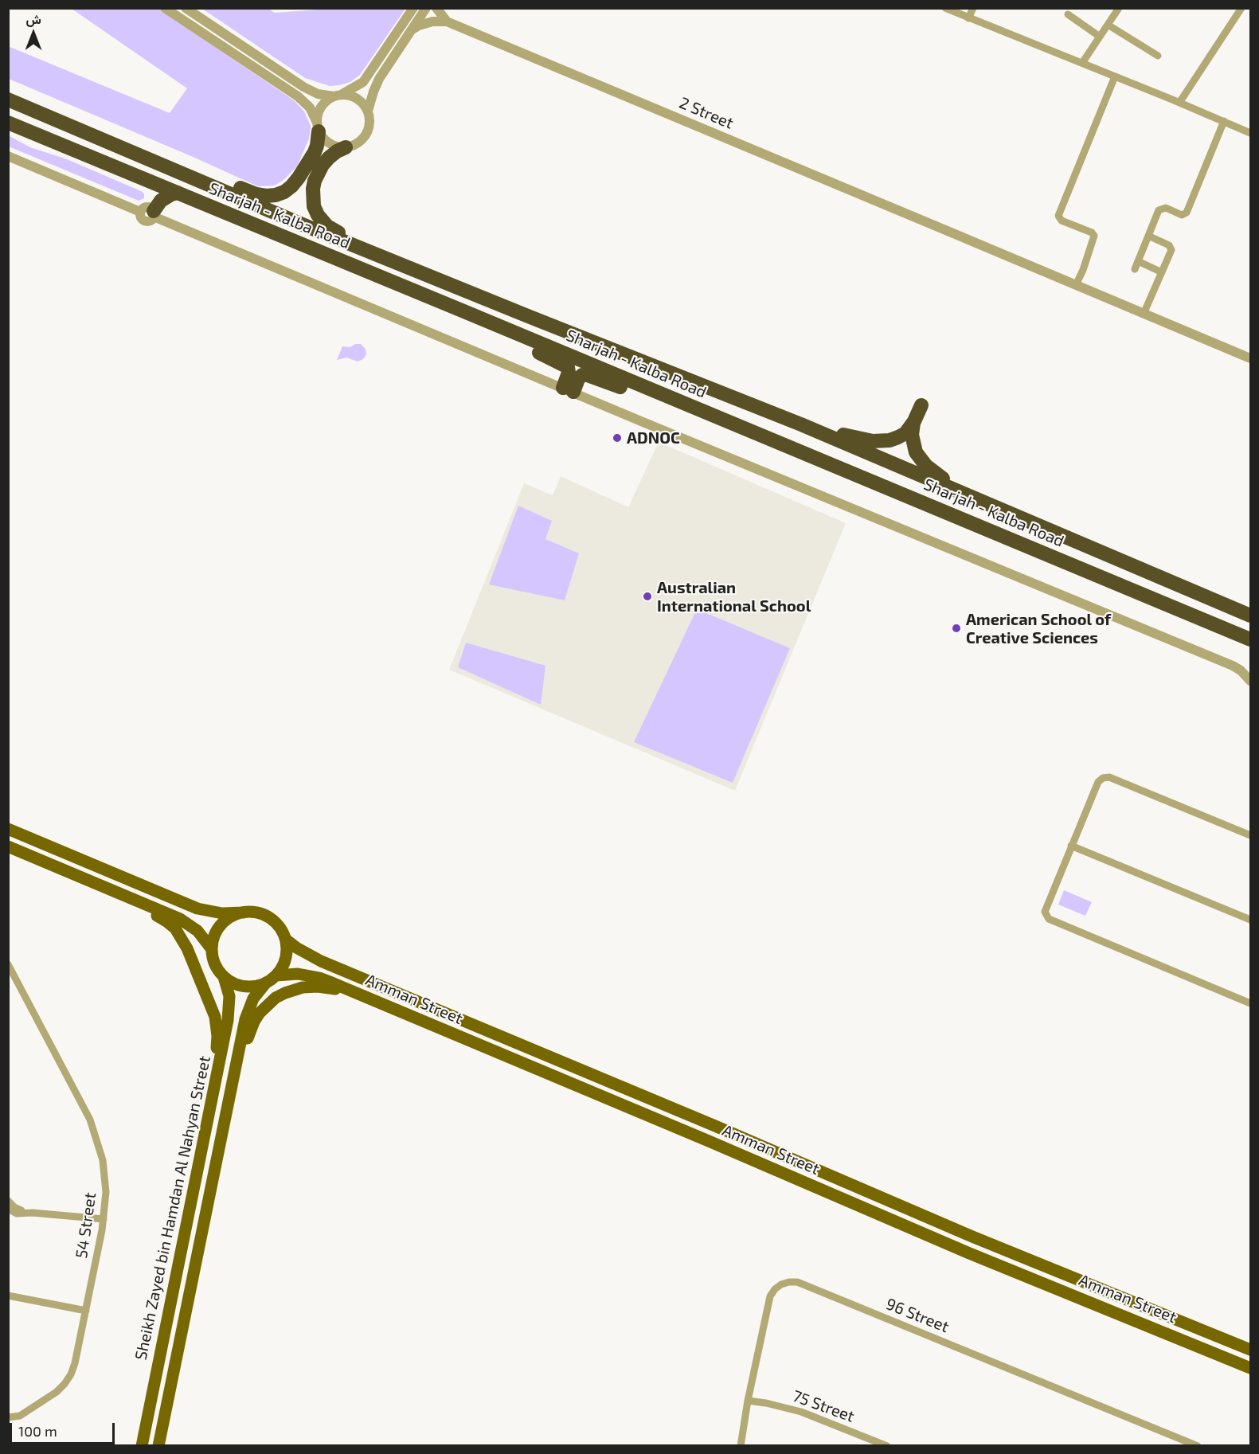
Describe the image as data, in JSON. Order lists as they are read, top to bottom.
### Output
{
  "streets": {
    "highway": ["Sharjah - Kalba Road"],
    "main road": ["Amman Street", "Sheikh Zayed bin Hamdan Al Nahyan Street"],
    "street": [
      "2 Street",
      "54 Street",
      "96 Street",
      "75 Street"
    ]
  },
  "crossings": [
    ["Amman Street", "Sheikh Zayed bin Hamdan Al Nahyan Street"],
    ["96 Street", "75 Street"]
  ],
  "places": ["ADNOC", "Australian International School", "American School of Creative Sciences"],
  "scale_bar": "100 m",
  "north": "top"
}
